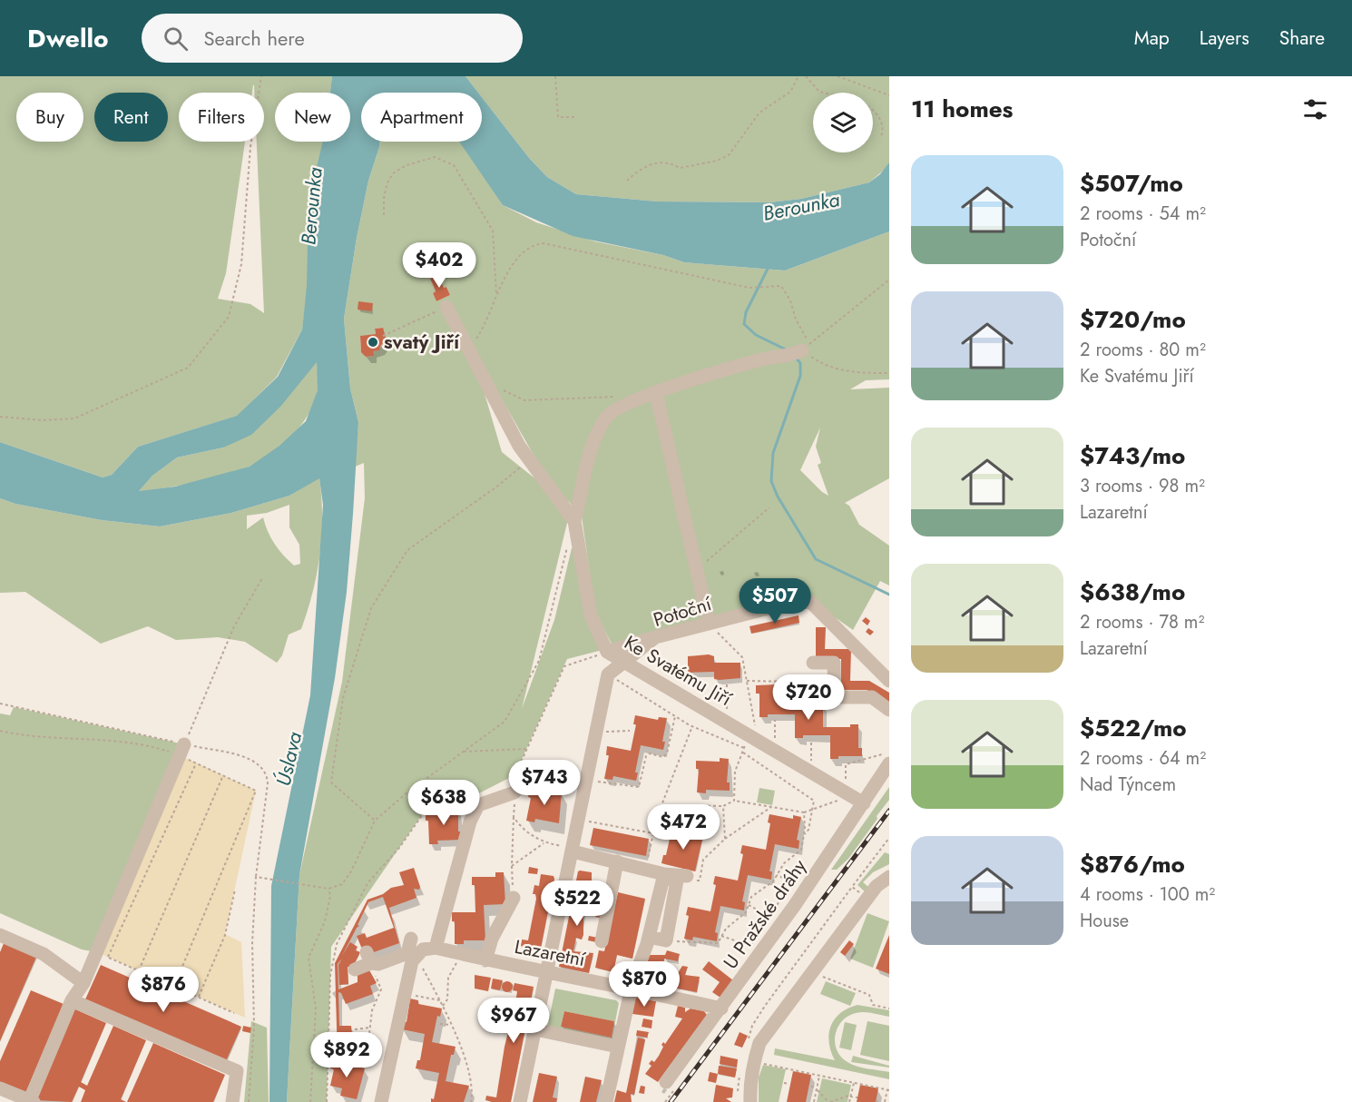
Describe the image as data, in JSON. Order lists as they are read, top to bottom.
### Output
{
  "streets": {
    "street": [
      "Potoční",
      "Ke Svatému Jiří",
      "U Pražské dráhy",
      "Lazaretní"
    ]
  },
  "crossings": [
    ["Potoční", "Ke Svatému Jiří"],
    ["Ke Svatému Jiří", "U Pražské dráhy"],
    ["U Pražské dráhy", "Lazaretní"]
  ],
  "water": ["Berounka", "Úslava"],
  "places": ["svatý Jiří"],
  "page": {
    "header": "Dwello",
    "search": "Search here",
    "nav": ["Map", "Layers", "Share"],
    "heading": "11 homes",
    "chip": [
      "Buy",
      "Rent",
      "Filters",
      "New",
      "Apartment"
    ],
    "list": [
      {
        "name": "$507/mo",
        "note": "2 rooms · 54 m² · Potoční"
      },
      {
        "name": "$720/mo",
        "note": "2 rooms · 80 m² · Ke Svatému Jiří"
      },
      {
        "name": "$743/mo",
        "note": "3 rooms · 98 m² · Lazaretní"
      },
      {
        "name": "$638/mo",
        "note": "2 rooms · 78 m² · Lazaretní"
      },
      {
        "name": "$522/mo",
        "note": "2 rooms · 64 m² · Nad Týncem"
      },
      {
        "name": "$876/mo",
        "note": "4 rooms · 100 m² · House"
      }
    ],
    "price": [
      "$402",
      "$507",
      "$720",
      "$743",
      "$638",
      "$472",
      "$522",
      "$870",
      "$876",
      "$967",
      "$892"
    ]
  }
}
